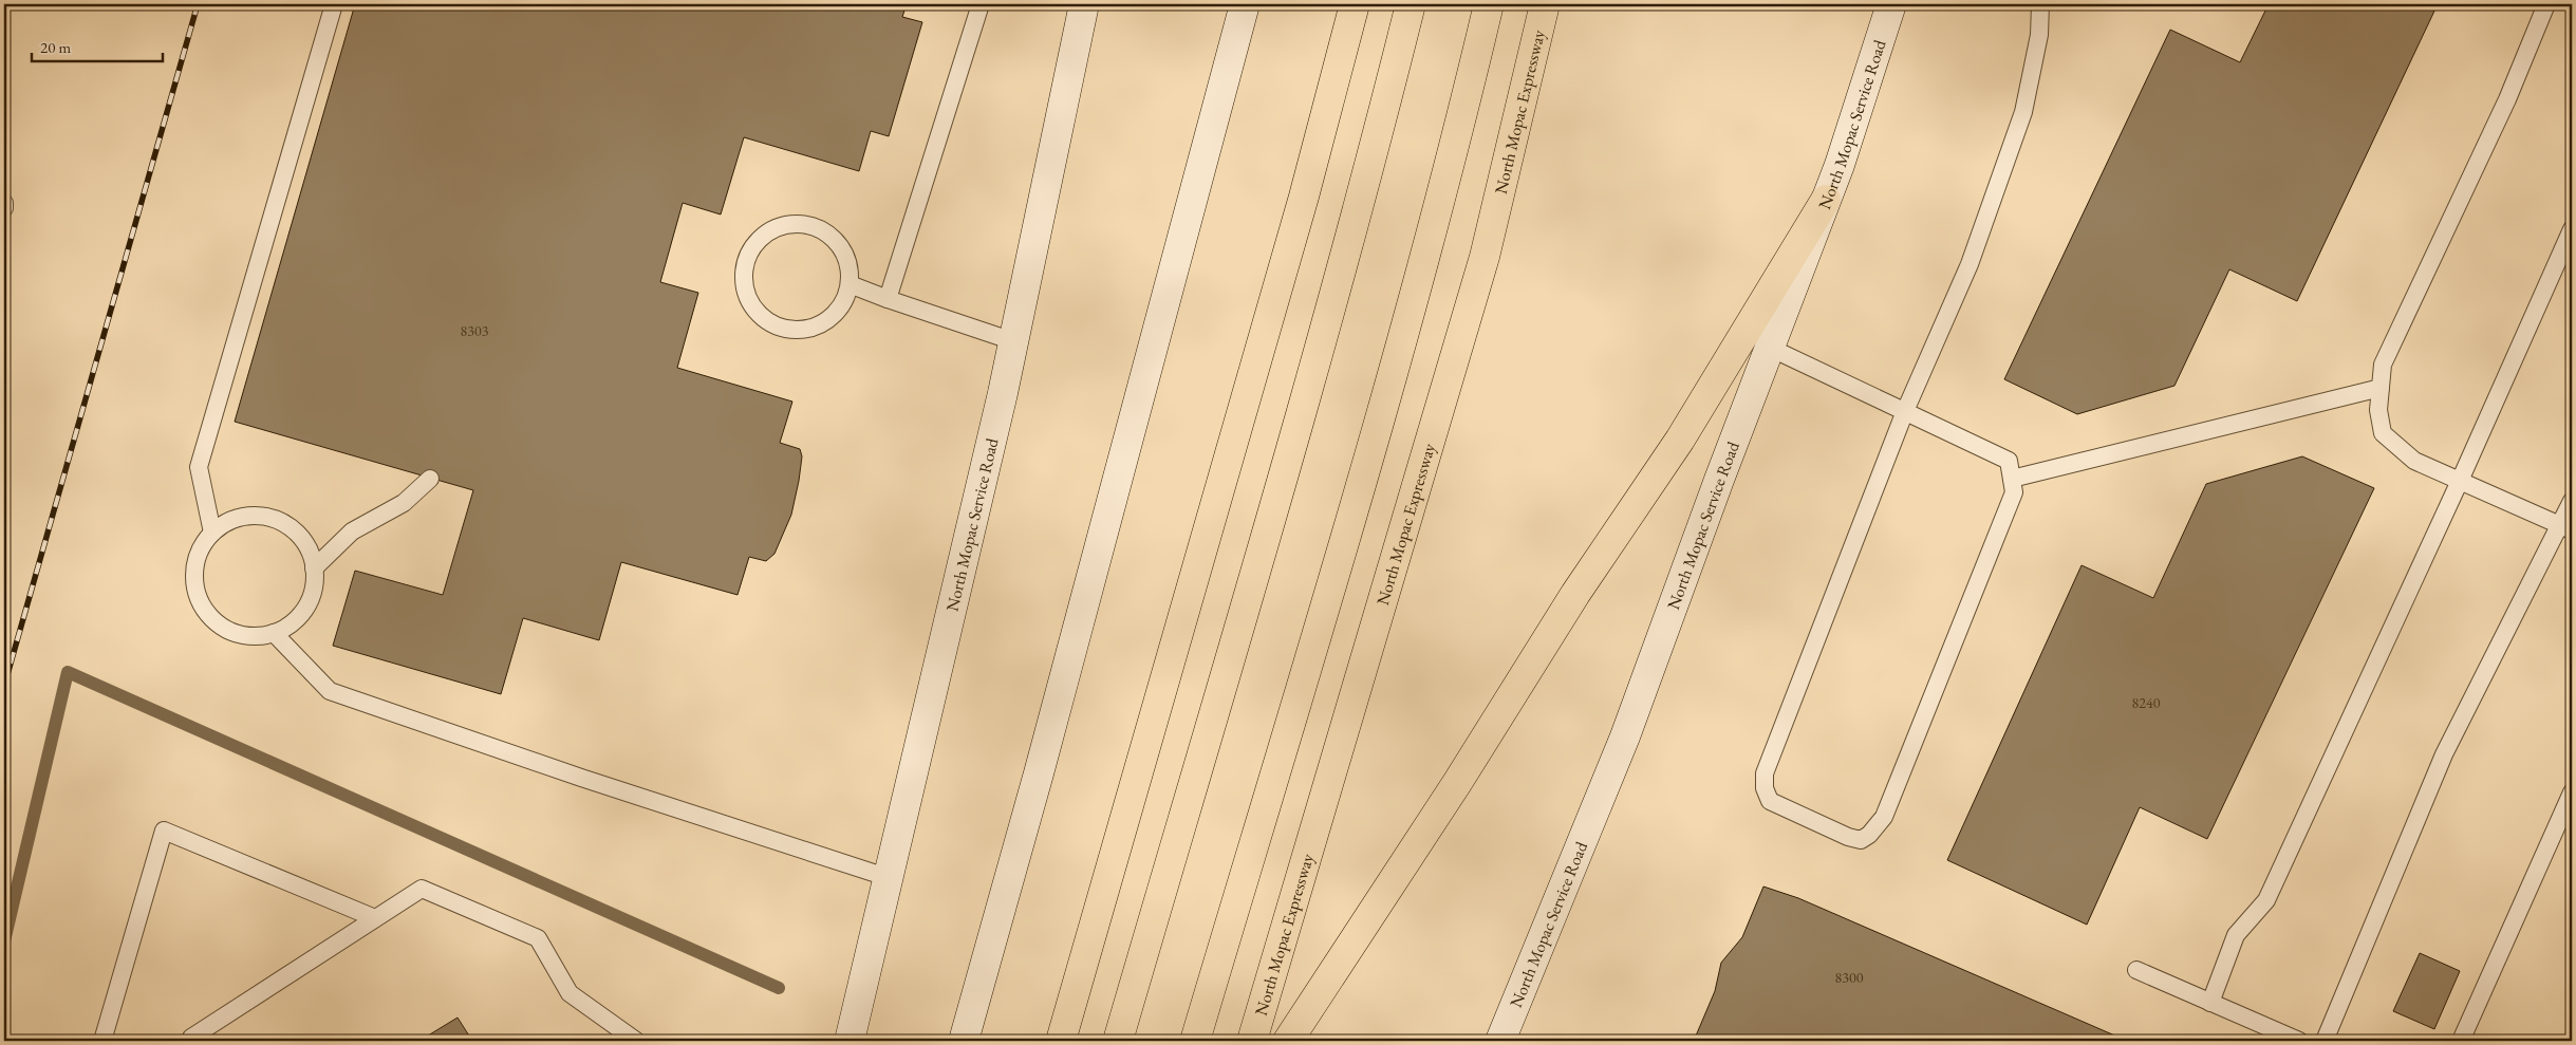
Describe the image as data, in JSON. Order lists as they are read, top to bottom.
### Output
{
  "streets": {
    "highway": ["North Mopac Expressway"],
    "main road": ["North Mopac Service Road"]
  },
  "house_numbers": ["8303", "8240", "8300"],
  "scale_bar": "20 m"
}
